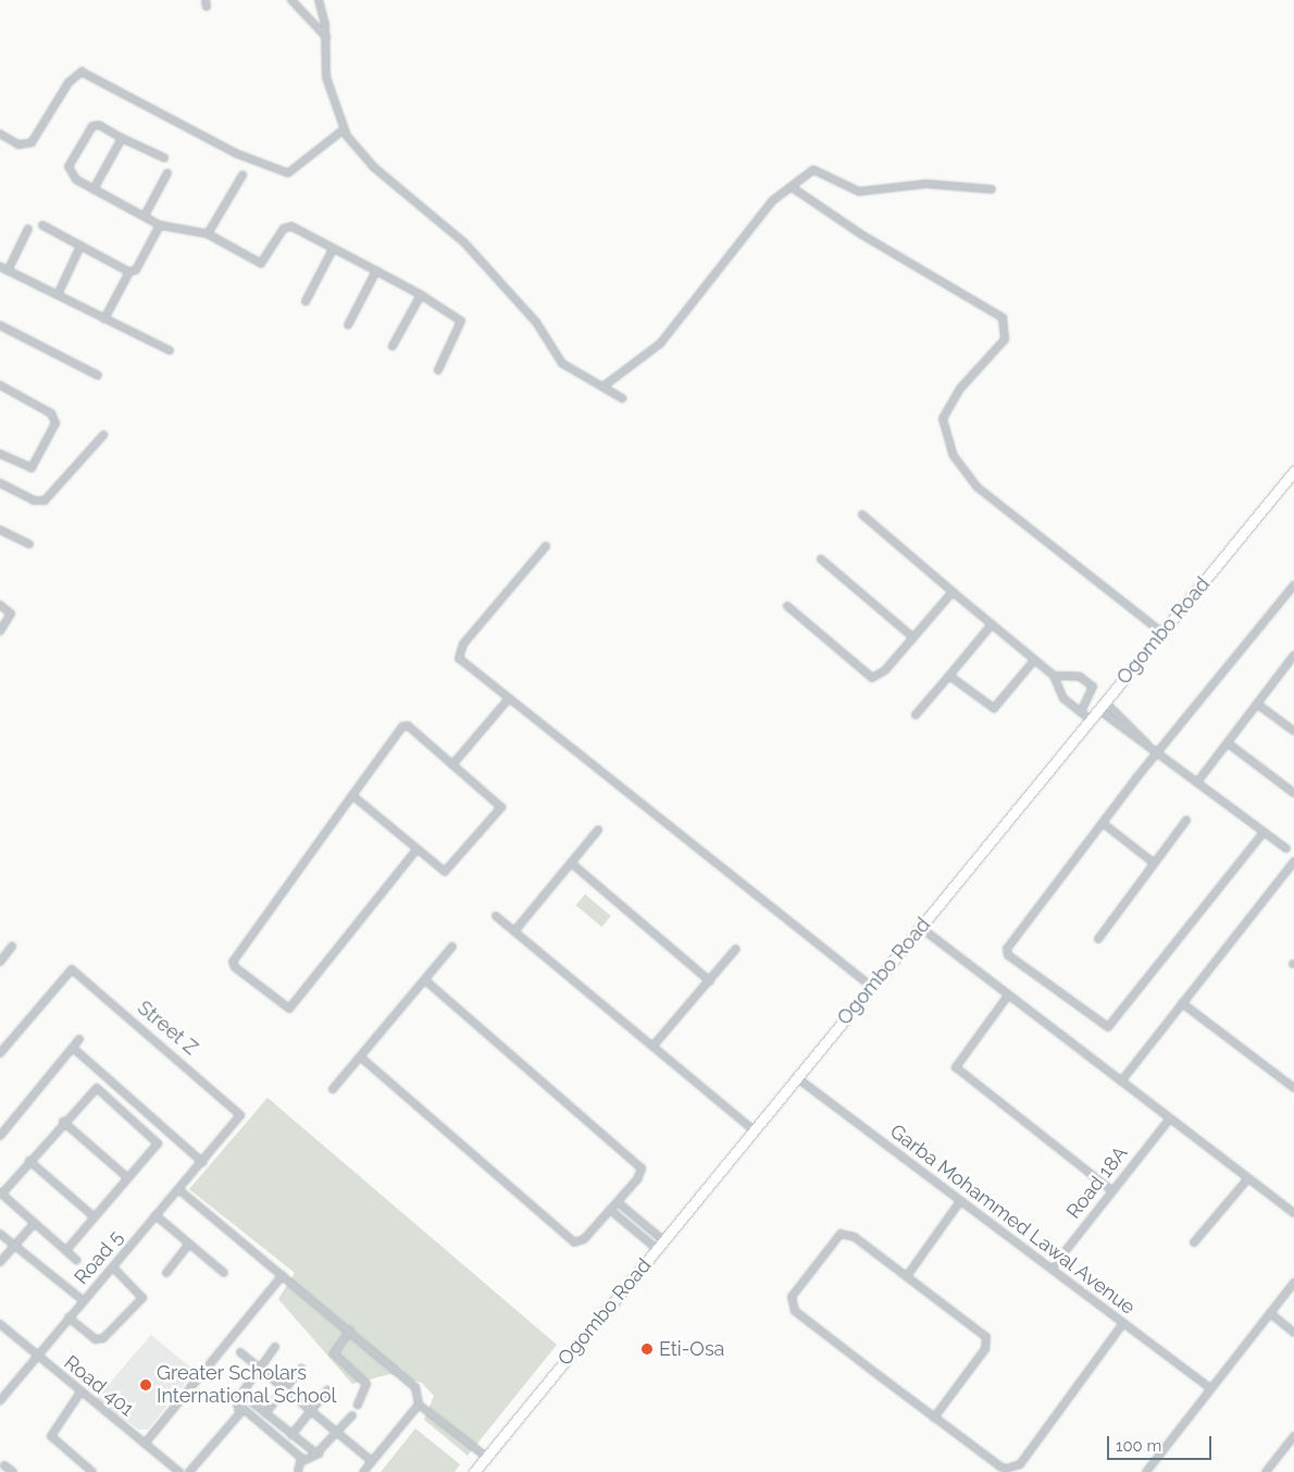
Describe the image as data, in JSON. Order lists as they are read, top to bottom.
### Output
{
  "streets": {
    "main road": ["Ogombo Road"],
    "street": [
      "Street Z",
      "Road 18A",
      "Garba Mohammed Lawal Avenue",
      "Road 5",
      "Road 401"
    ]
  },
  "crossings": [
    ["Ogombo Road", "Garba Mohammed Lawal Avenue"],
    ["Street Z", "Road 5"],
    ["Road 18A", "Garba Mohammed Lawal Avenue"],
    ["Road 5", "Road 401"]
  ],
  "places": ["Eti-Osa", "Greater Scholars International School"],
  "scale_bar": "100 m"
}
